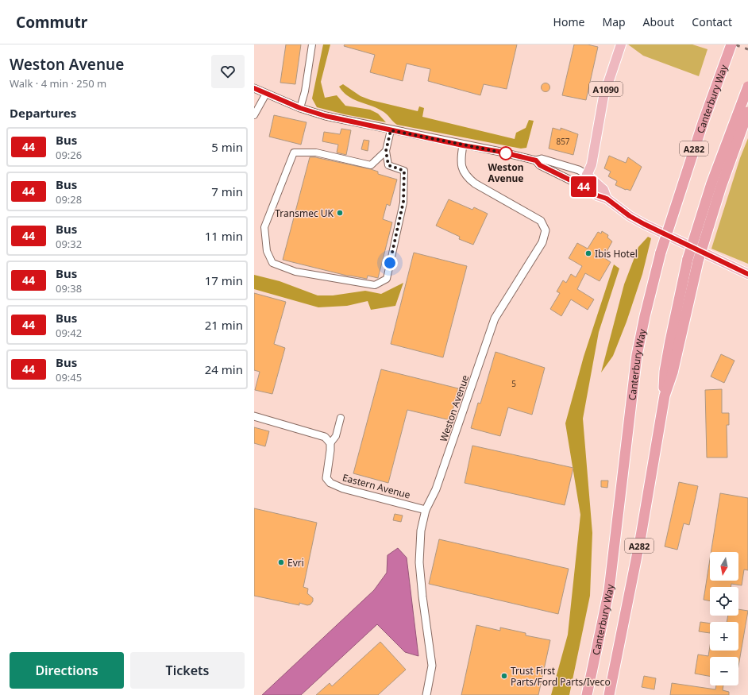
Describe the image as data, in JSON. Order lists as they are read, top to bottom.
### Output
{
  "streets": {
    "highway": ["Canterbury Way", "A282"],
    "main road": ["A1090"],
    "street": ["Weston Avenue", "Eastern Avenue"]
  },
  "crossings": [
    ["Weston Avenue", "Eastern Avenue"]
  ],
  "places": [
    "Weston Avenue",
    "Transmec UK",
    "Ibis Hotel",
    "Evri",
    "Trust First Parts/Ford Parts/Iveco"
  ],
  "lines": ["bus line 44"],
  "house_numbers": ["857", "5"],
  "north": "bottom",
  "page": {
    "header": "Commutr",
    "nav": [
      "Home",
      "Map",
      "About",
      "Contact"
    ],
    "heading": [
      ["Weston Avenue", "Walk · 4 min · 250 m"],
      "Departures"
    ],
    "on_map": "44",
    "list": [
      {
        "mark": "44",
        "name": "Bus",
        "note": "09:26",
        "value": "5 min"
      },
      {
        "mark": "44",
        "name": "Bus",
        "note": "09:28",
        "value": "7 min"
      },
      {
        "mark": "44",
        "name": "Bus",
        "note": "09:32",
        "value": "11 min"
      },
      {
        "mark": "44",
        "name": "Bus",
        "note": "09:38",
        "value": "17 min"
      },
      {
        "mark": "44",
        "name": "Bus",
        "note": "09:42",
        "value": "21 min"
      },
      {
        "mark": "44",
        "name": "Bus",
        "note": "09:45",
        "value": "24 min"
      }
    ],
    "map_buttons": ["+", "−"],
    "buttons": ["Directions", "Tickets"]
  }
}
